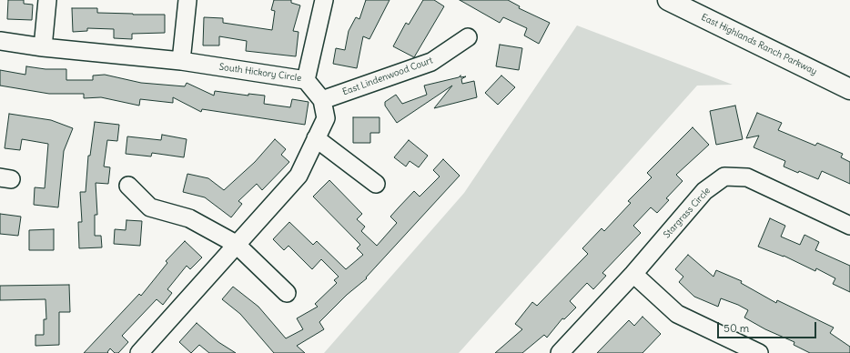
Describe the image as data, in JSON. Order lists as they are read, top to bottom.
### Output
{
  "streets": {
    "main road": ["East Highlands Ranch Parkway"],
    "street": ["South Hickory Circle", "East Lindenwood Court", "Stargrass Circle"]
  },
  "crossings": [
    ["South Hickory Circle", "East Lindenwood Court"]
  ],
  "scale_bar": "50 m"
}
